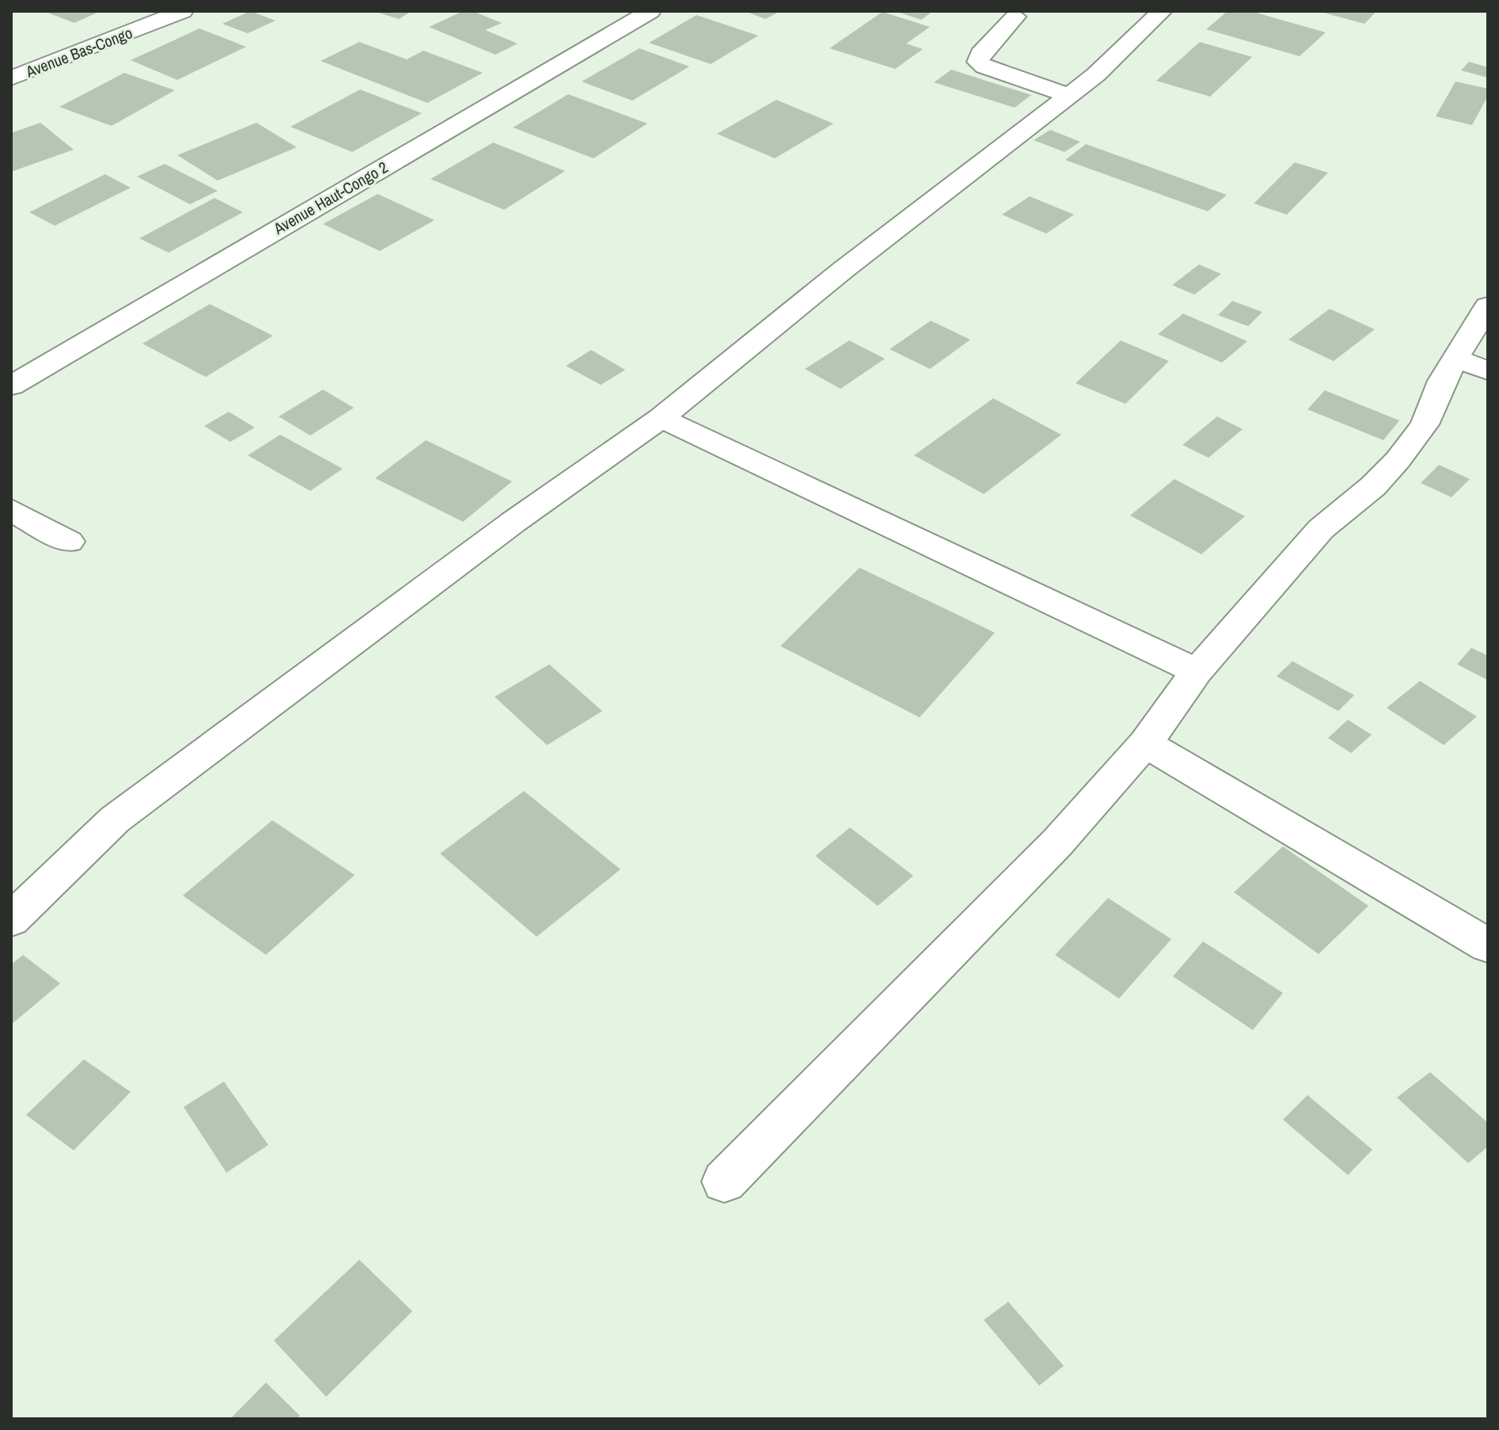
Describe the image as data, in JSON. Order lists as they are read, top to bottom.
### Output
{
  "streets": {
    "street": ["Avenue Bas-Congo", "Avenue Haut-Congo 2"]
  }
}
